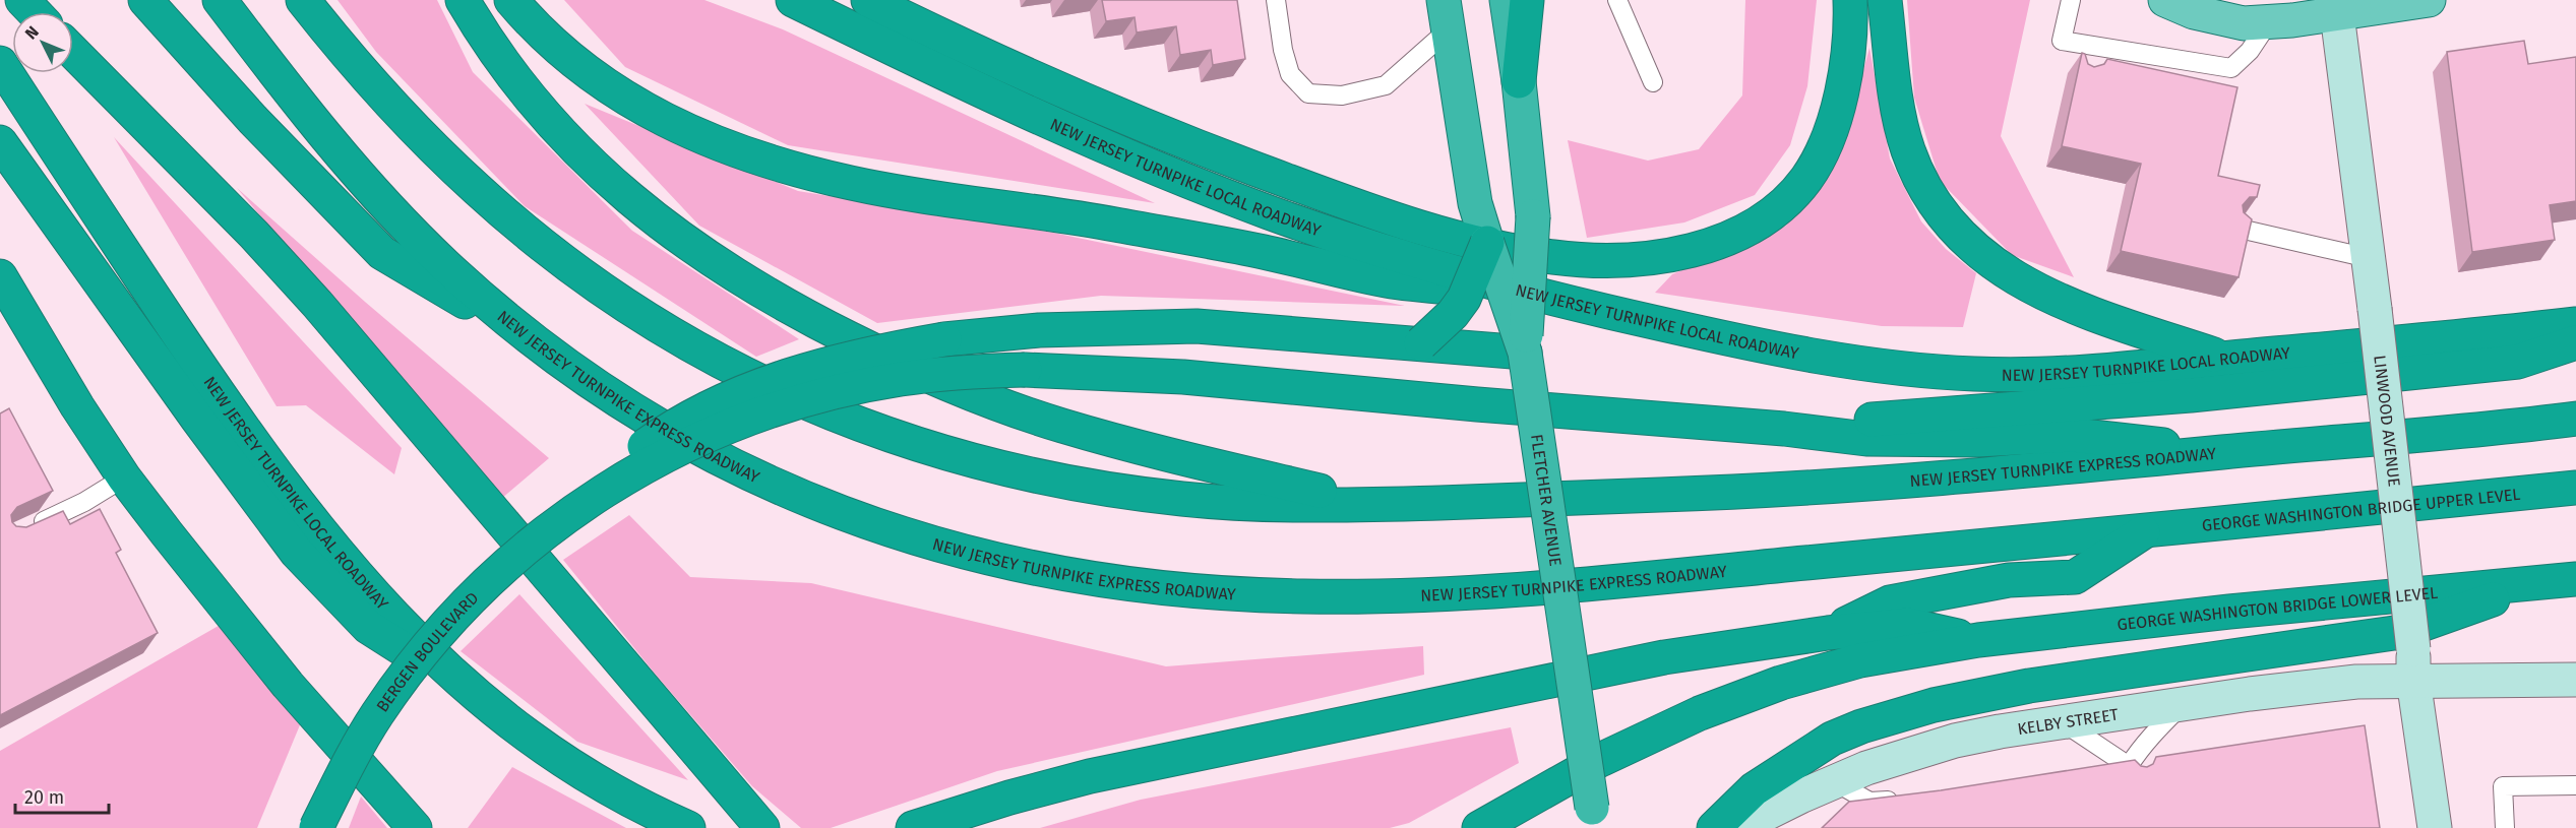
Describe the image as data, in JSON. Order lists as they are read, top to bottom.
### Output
{
  "streets": {
    "highway": [
      "NEW JERSEY TURNPIKE LOCAL ROADWAY",
      "NEW JERSEY TURNPIKE EXPRESS ROADWAY",
      "FLETCHER AVENUE",
      "GEORGE WASHINGTON BRIDGE UPPER LEVEL",
      "GEORGE WASHINGTON BRIDGE LOWER LEVEL",
      "BERGEN BOULEVARD"
    ],
    "main road": ["LINWOOD AVENUE", "KELBY STREET"]
  },
  "crossings": [
    ["NEW JERSEY TURNPIKE EXPRESS ROADWAY", "GEORGE WASHINGTON BRIDGE UPPER LEVEL"],
    ["LINWOOD AVENUE", "KELBY STREET"]
  ],
  "scale_bar": "20 m",
  "north": "top left"
}
